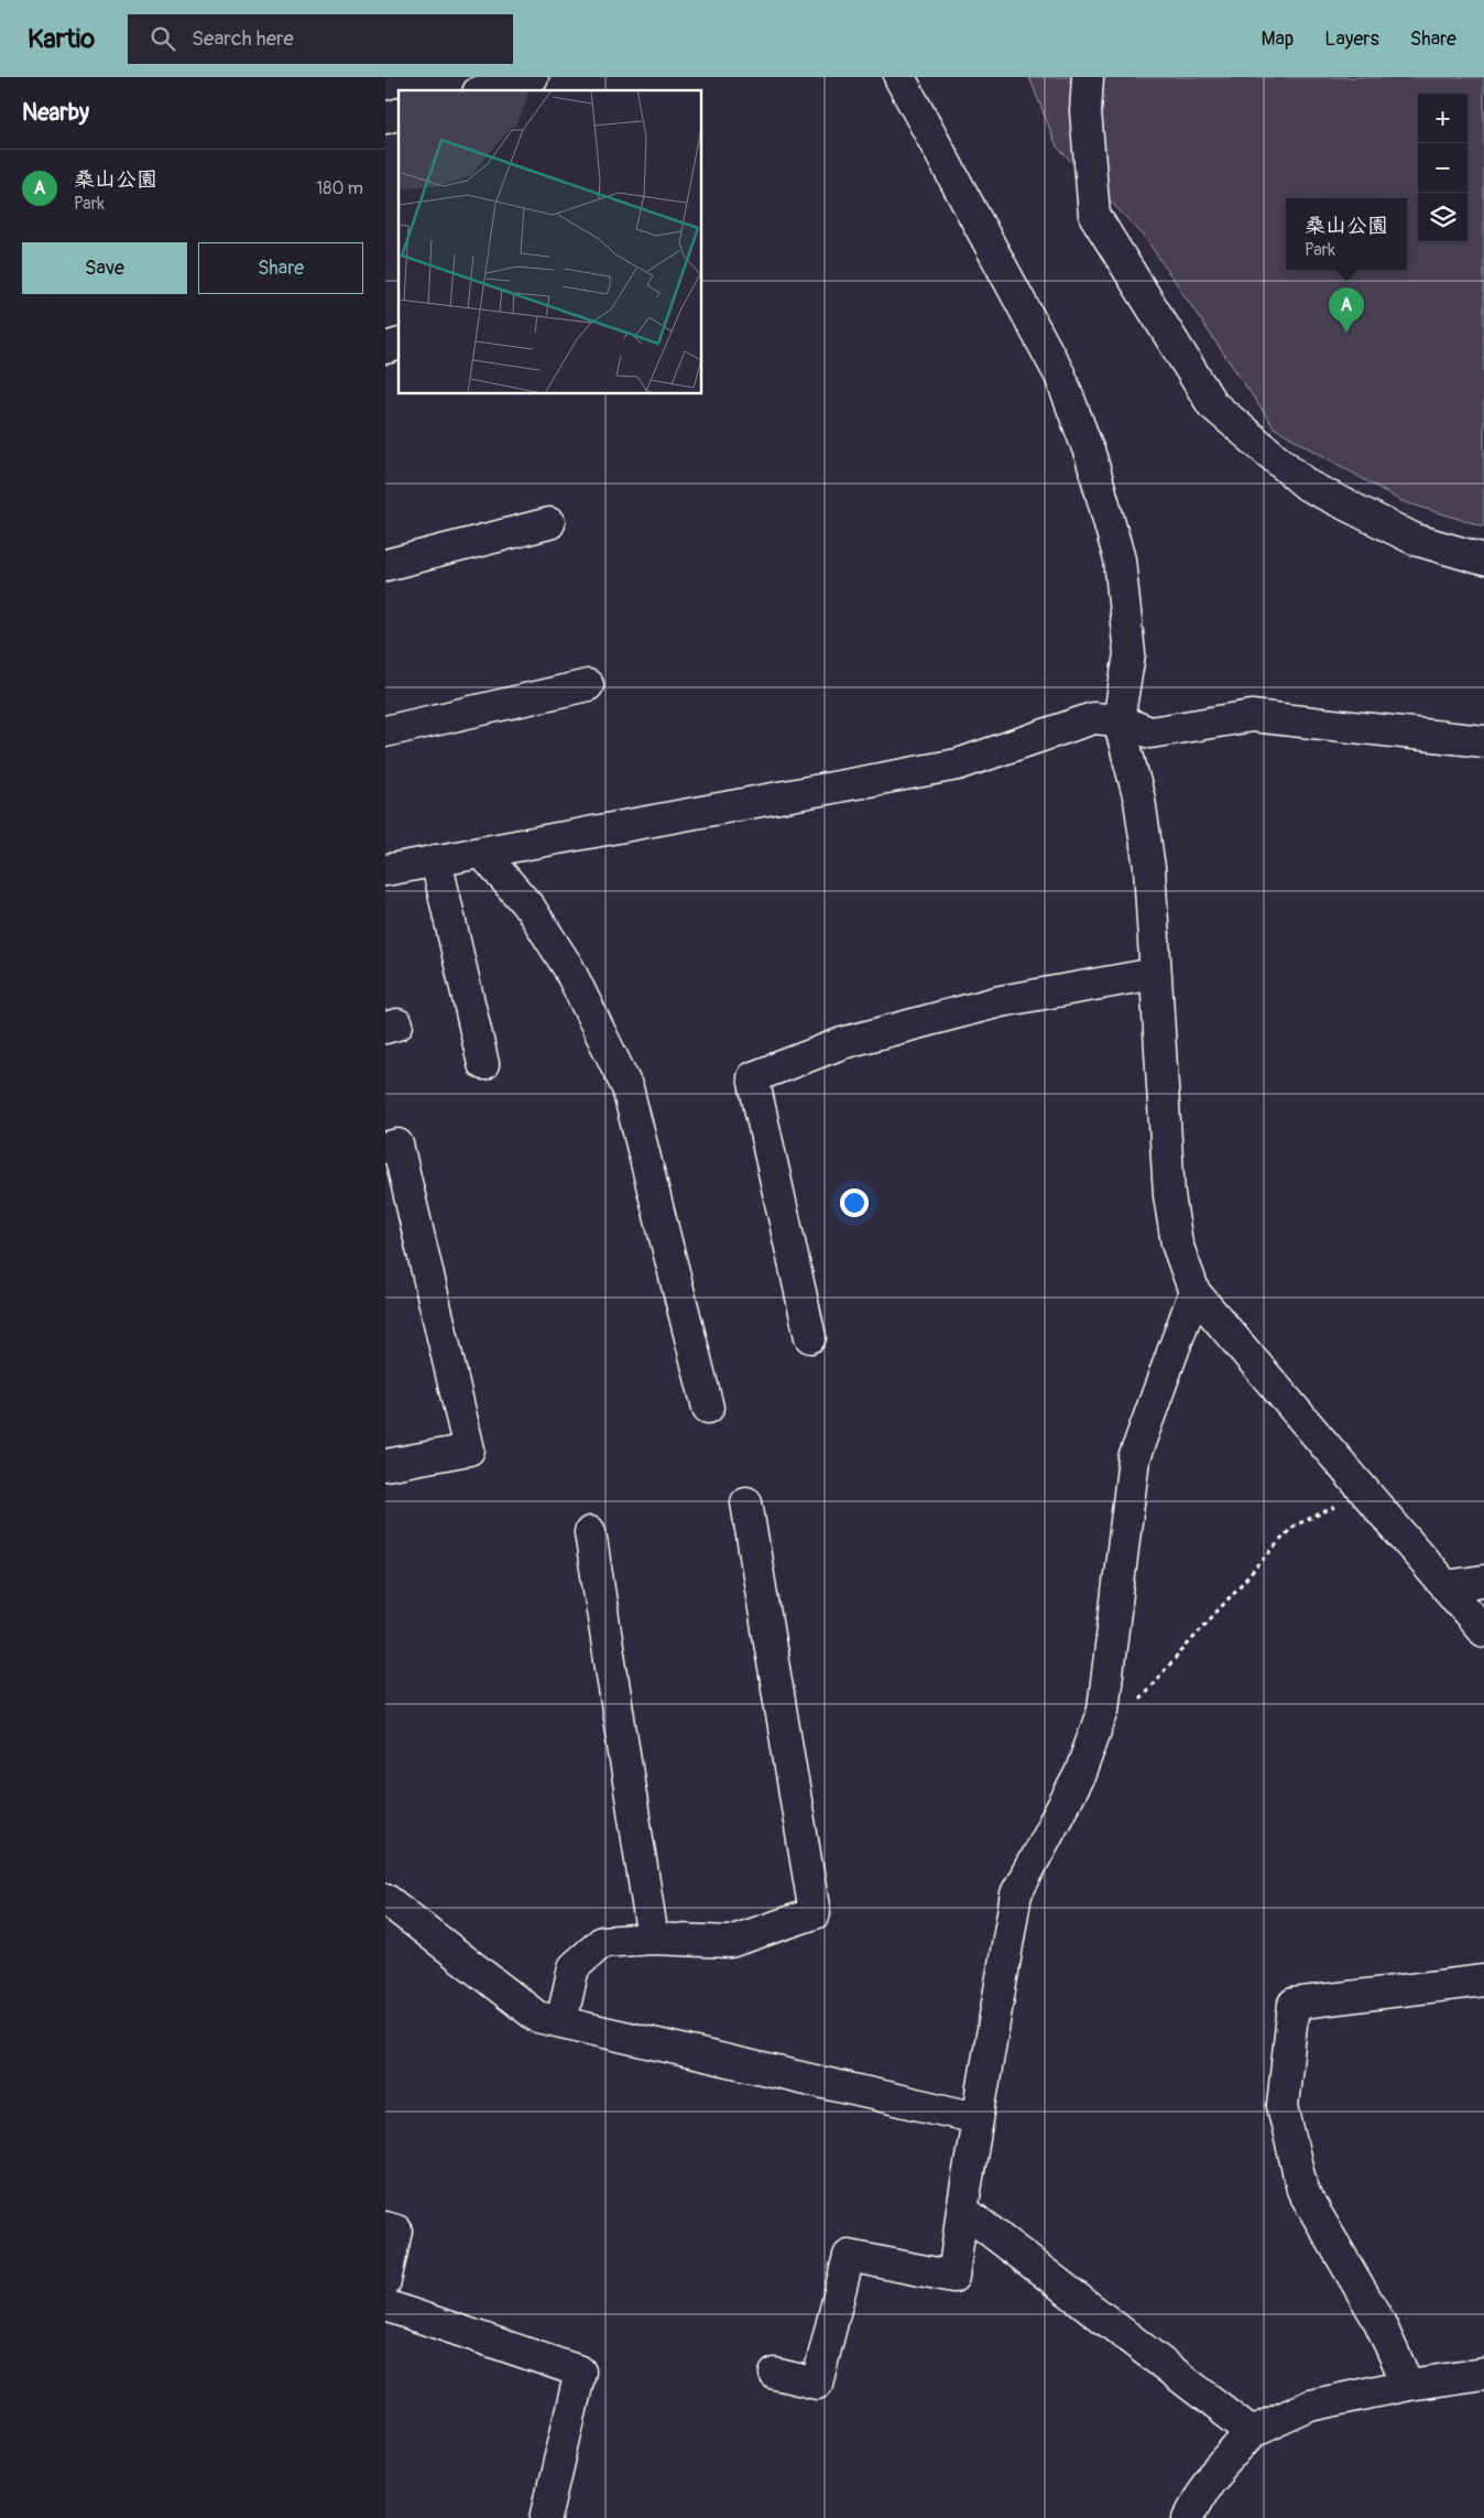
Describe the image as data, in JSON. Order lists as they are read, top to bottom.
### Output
{
  "page": {
    "header": "Kartio",
    "search": "Search here",
    "nav": ["Map", "Layers", "Share"],
    "heading": "Nearby",
    "map_buttons": ["+", "−"],
    "list": [
      {
        "mark": "A",
        "name": "桑山公園",
        "note": "Park",
        "value": "180 m"
      }
    ],
    "popup": ["桑山公園", "Park"],
    "buttons": ["Save", "Share"],
    "pins": "A"
  }
}
